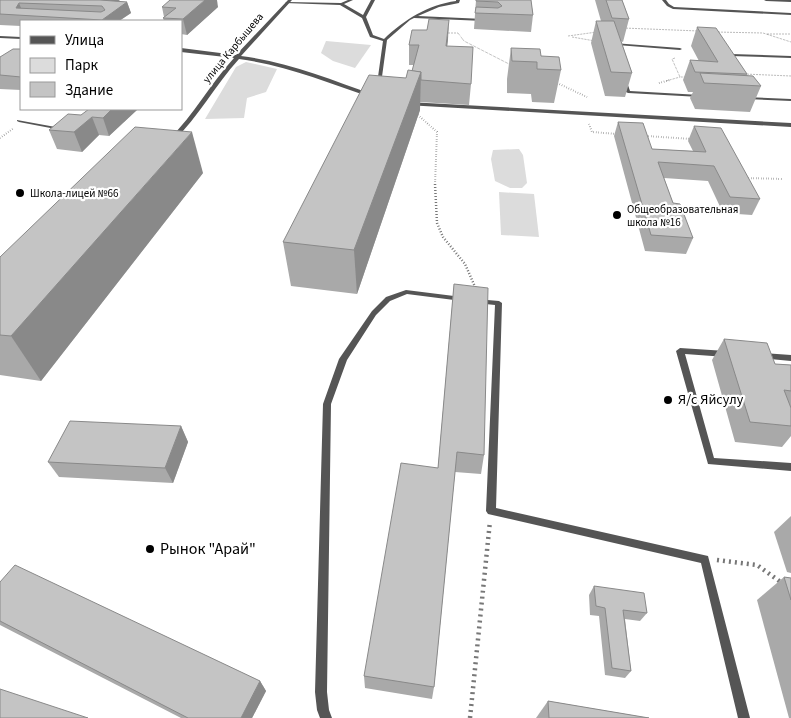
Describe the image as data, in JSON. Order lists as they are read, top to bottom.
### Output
{
  "streets": {
    "street": ["улица Карбышева"]
  },
  "places": [
    "Школа-лицей №66",
    "Общеобразовательная школа №16",
    "Я/c Яйсулу",
    "Рынок \"Арай\""
  ],
  "legend": ["Улица", "Парк", "Здание"]
}
